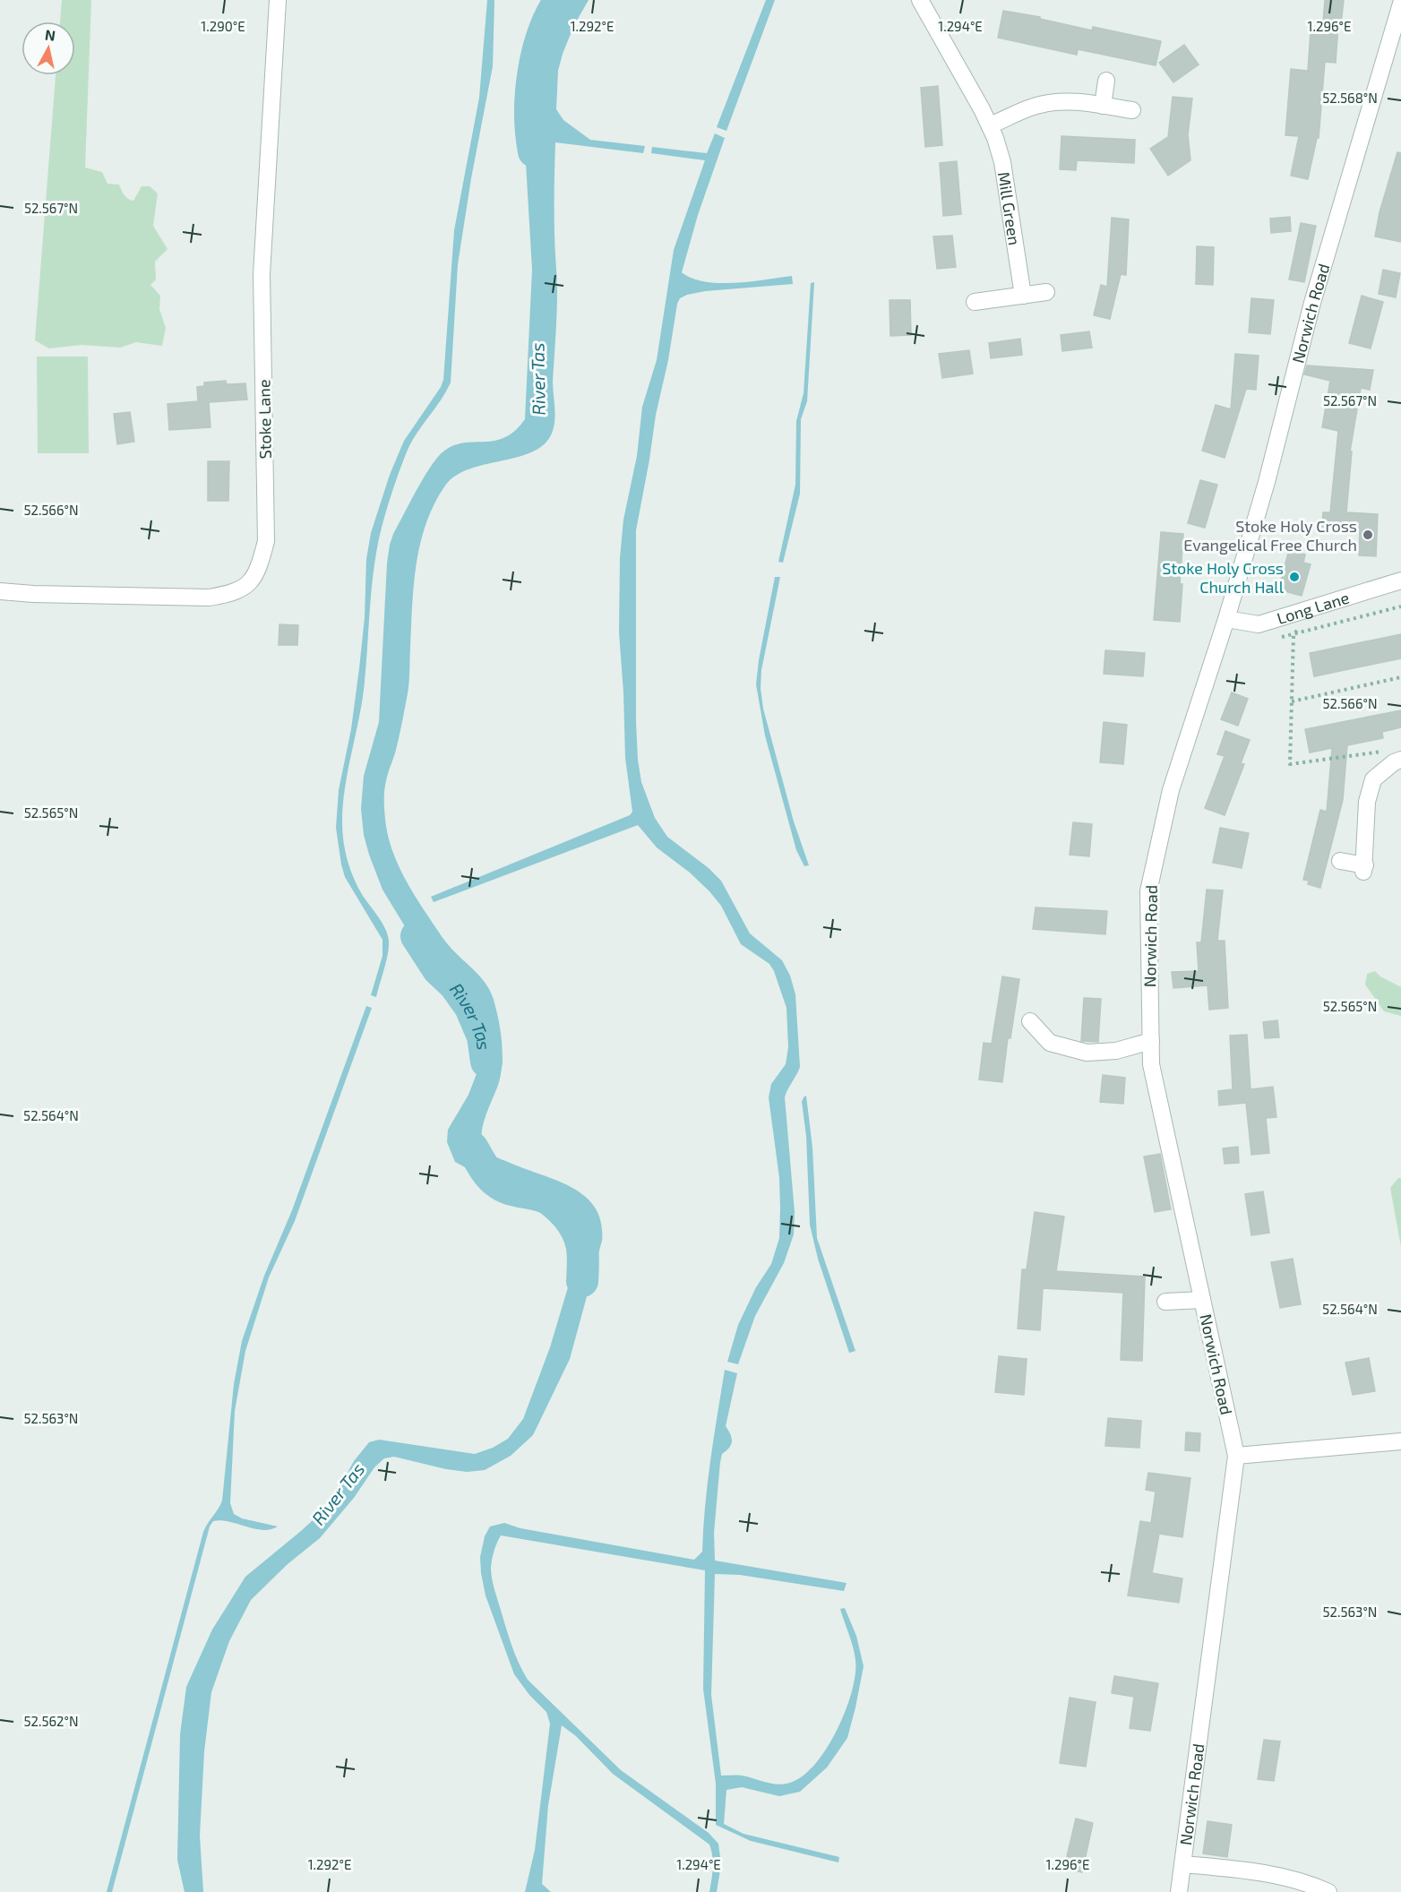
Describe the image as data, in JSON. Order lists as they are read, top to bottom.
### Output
{
  "streets": {
    "street": [
      "Mill Green",
      "Norwich Road",
      "Stoke Lane",
      "Long Lane"
    ]
  },
  "crossings": [
    ["Norwich Road", "Long Lane"]
  ],
  "water": ["River Tas"],
  "places": ["Stoke Holy Cross Evangelical Free Church", "Stoke Holy Cross Church Hall"],
  "north": "top",
  "coordinates": [
    "1.290°E",
    "1.292°E",
    "1.294°E",
    "1.296°E",
    "52.568°N",
    "52.567°N",
    "52.566°N",
    "52.565°N",
    "52.564°N",
    "52.563°N",
    "52.562°N"
  ]
}
